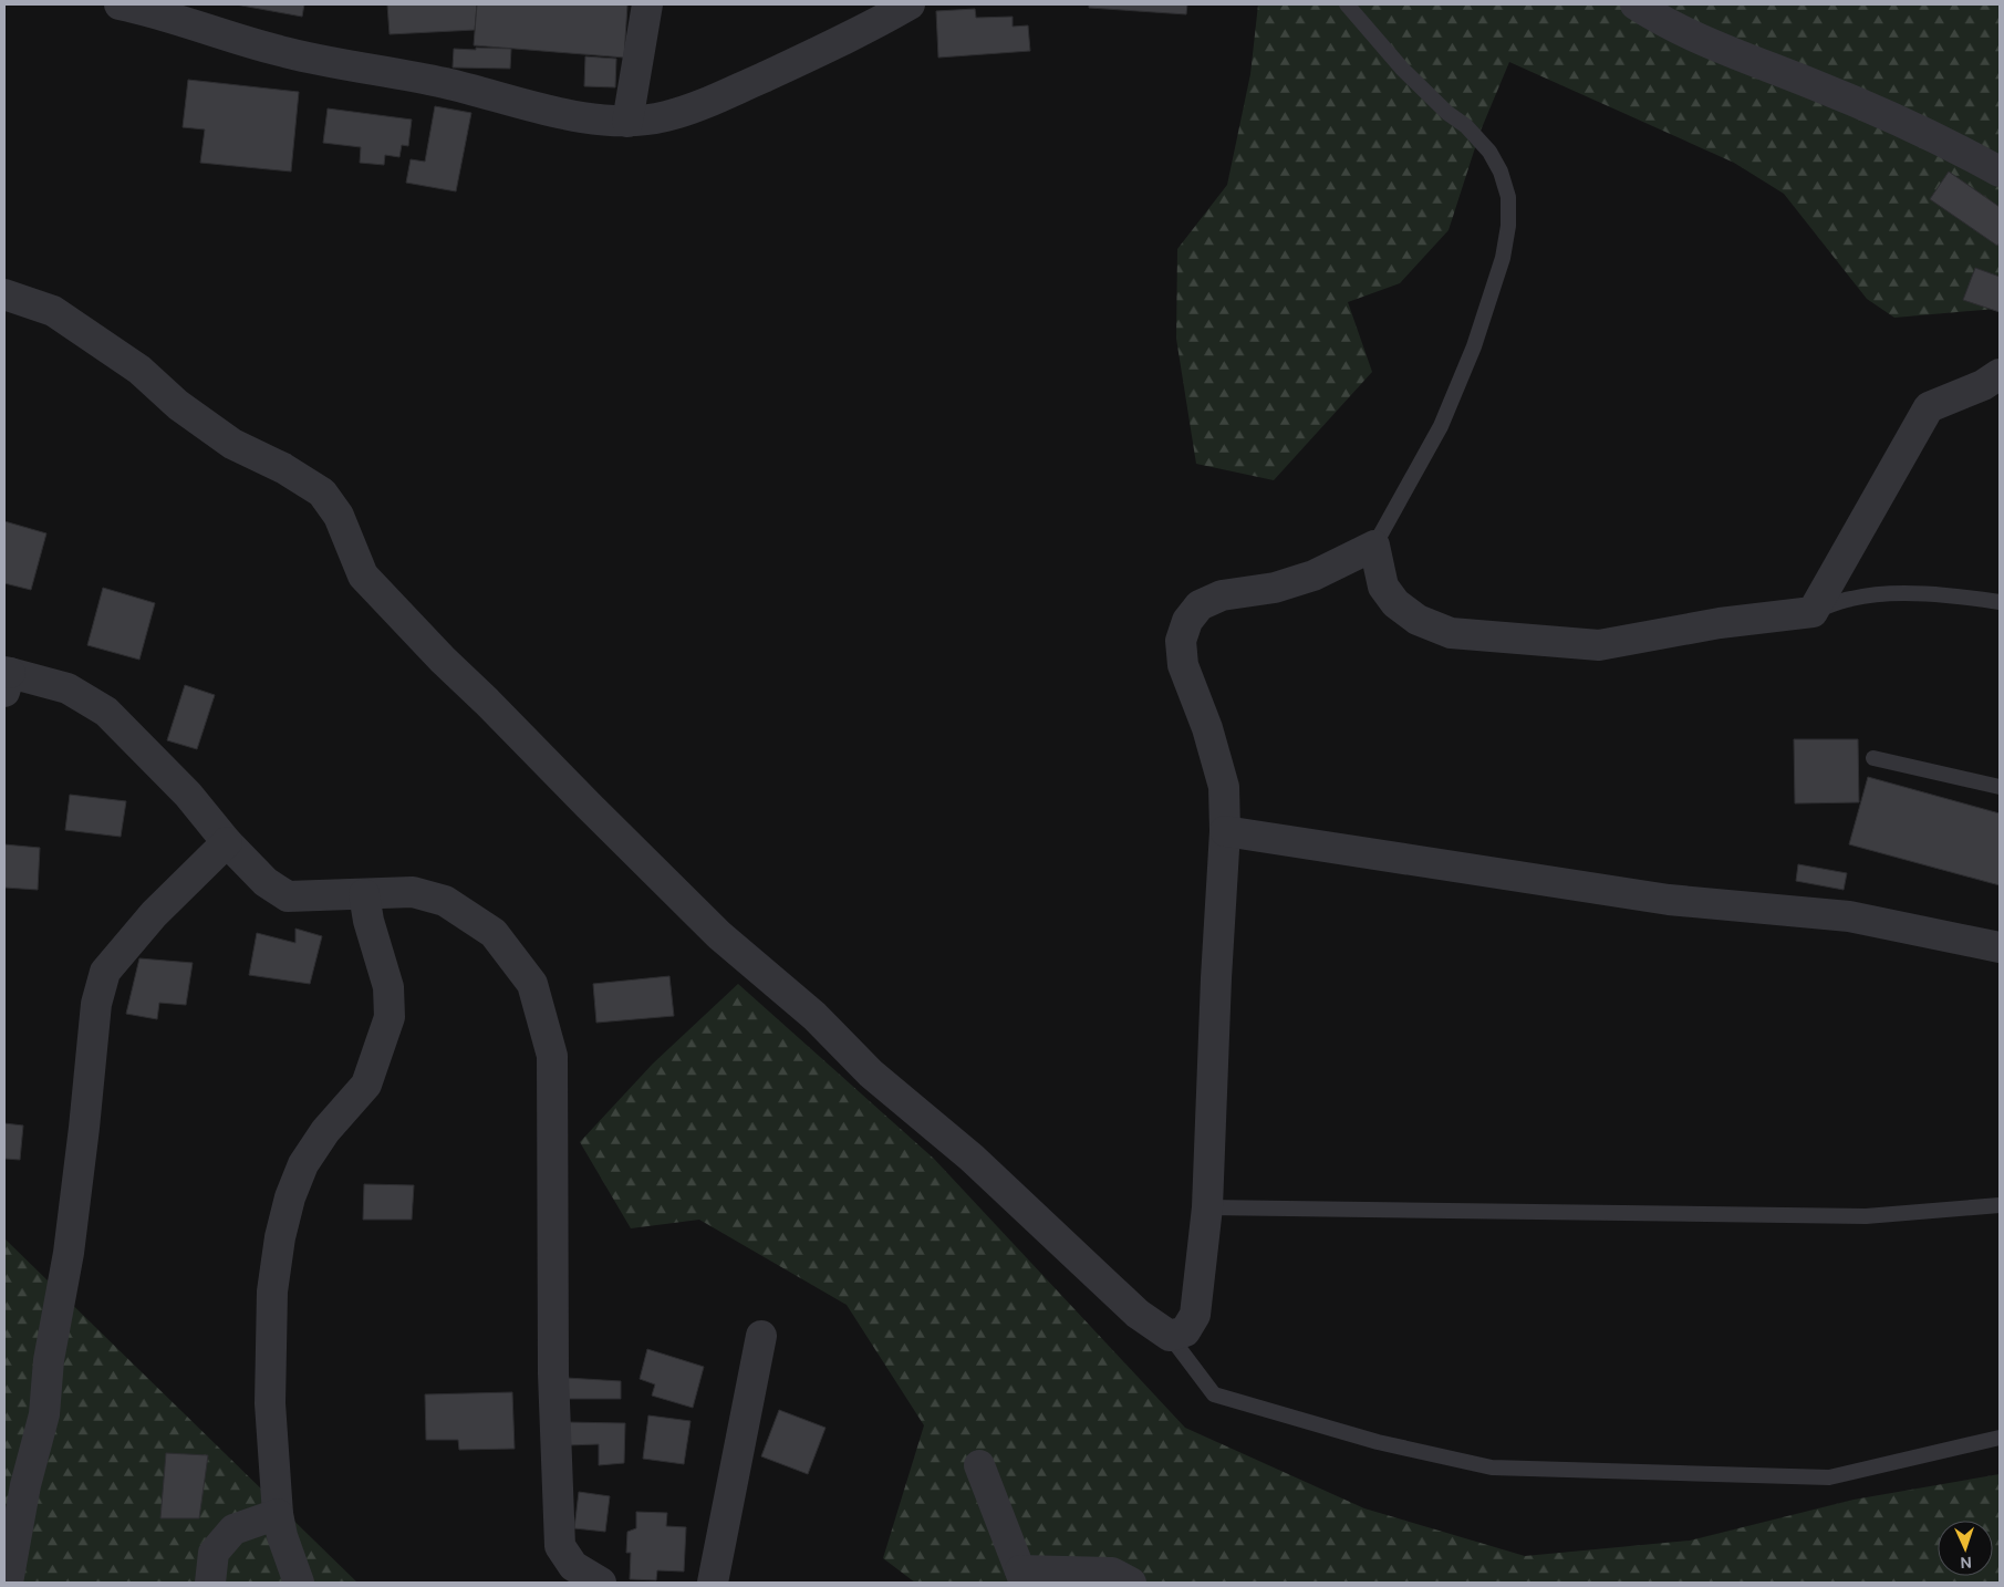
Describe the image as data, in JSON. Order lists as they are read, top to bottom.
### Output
{
  "north": "bottom"
}
